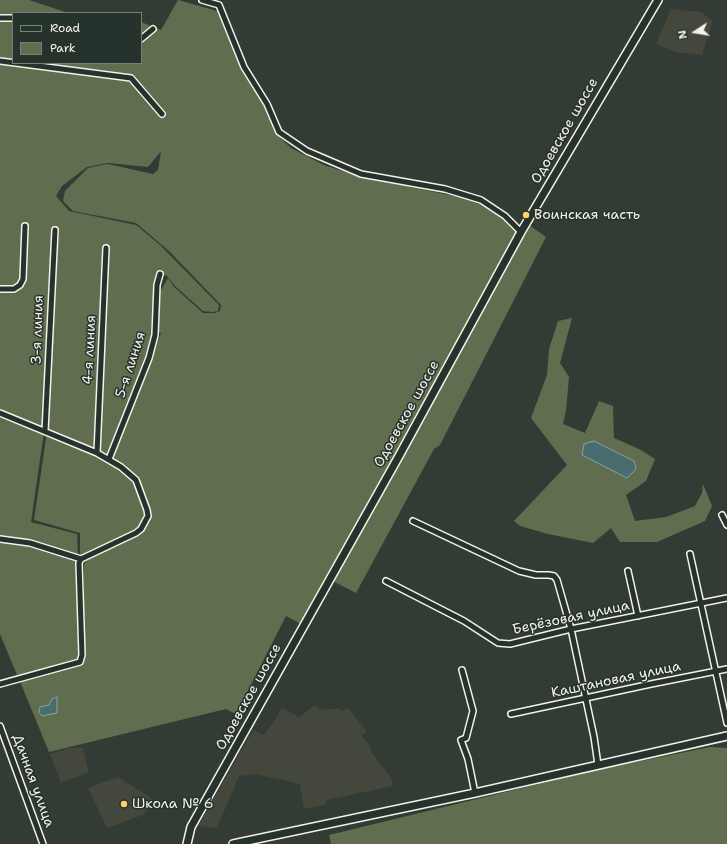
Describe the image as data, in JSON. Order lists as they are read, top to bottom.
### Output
{
  "streets": {
    "main road": ["Одоевское шоссе"],
    "street": [
      "3-я линия",
      "4-я линия",
      "5-я линия",
      "Берёзовая улица",
      "Каштановая улица",
      "Дачная улица"
    ]
  },
  "places": ["Воинская часть", "Школа № 6"],
  "legend": ["Road", "Park"],
  "north": "left"
}
